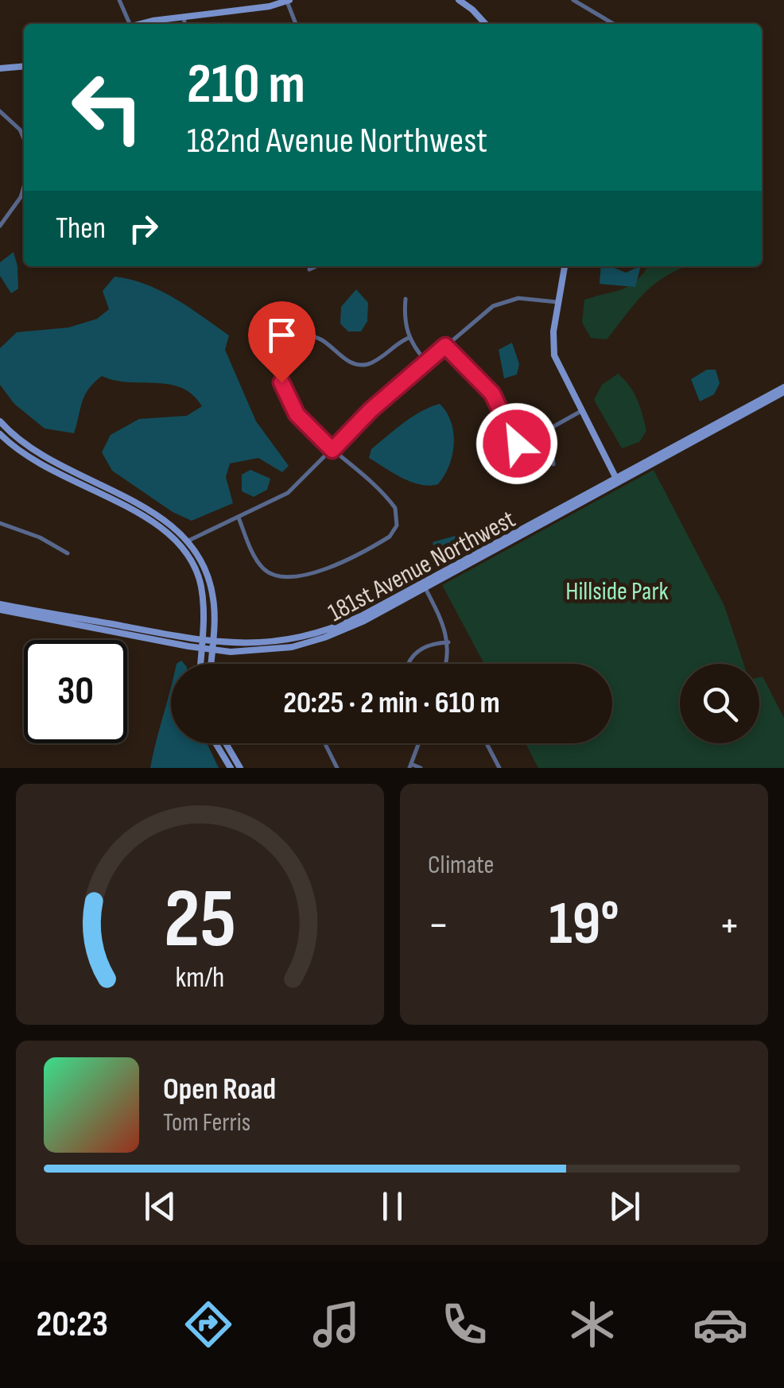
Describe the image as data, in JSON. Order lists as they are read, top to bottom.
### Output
{
  "streets": {
    "main road": ["181st Avenue Northwest"]
  },
  "parks": ["Hillside Park"],
  "page": {
    "turn": ["210 m", "182nd Avenue Northwest"],
    "then": "Then",
    "limit": "30",
    "trip": "20:25 · 2 min · 610 m",
    "tile": "Climate",
    "heat": ["−", "19°", "+"],
    "song": ["Open Road", "Tom Ferris"],
    "tabs": "20:23",
    "gauge": ["25", "km/h"]
  }
}
